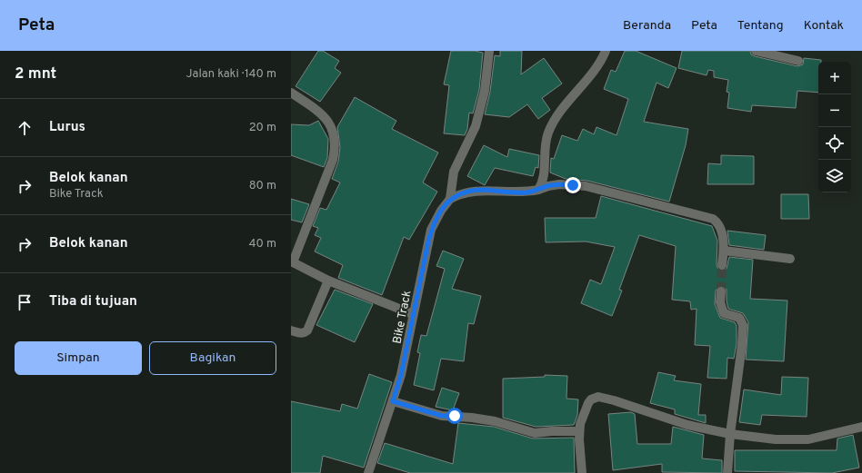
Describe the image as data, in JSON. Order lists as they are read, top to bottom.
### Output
{
  "streets": {
    "street": ["Bike Track"]
  },
  "page": {
    "header": "Peta",
    "nav": [
      "Beranda",
      "Peta",
      "Tentang",
      "Kontak"
    ],
    "heading": ["2 mnt", "Jalan kaki · 140 m"],
    "map_buttons": ["+", "−"],
    "list": [
      ["Lurus", "20 m"],
      ["Belok kanan", "Bike Track", "80 m"],
      ["Belok kanan", "40 m"],
      "Tiba di tujuan"
    ],
    "buttons": ["Simpan", "Bagikan"]
  }
}
